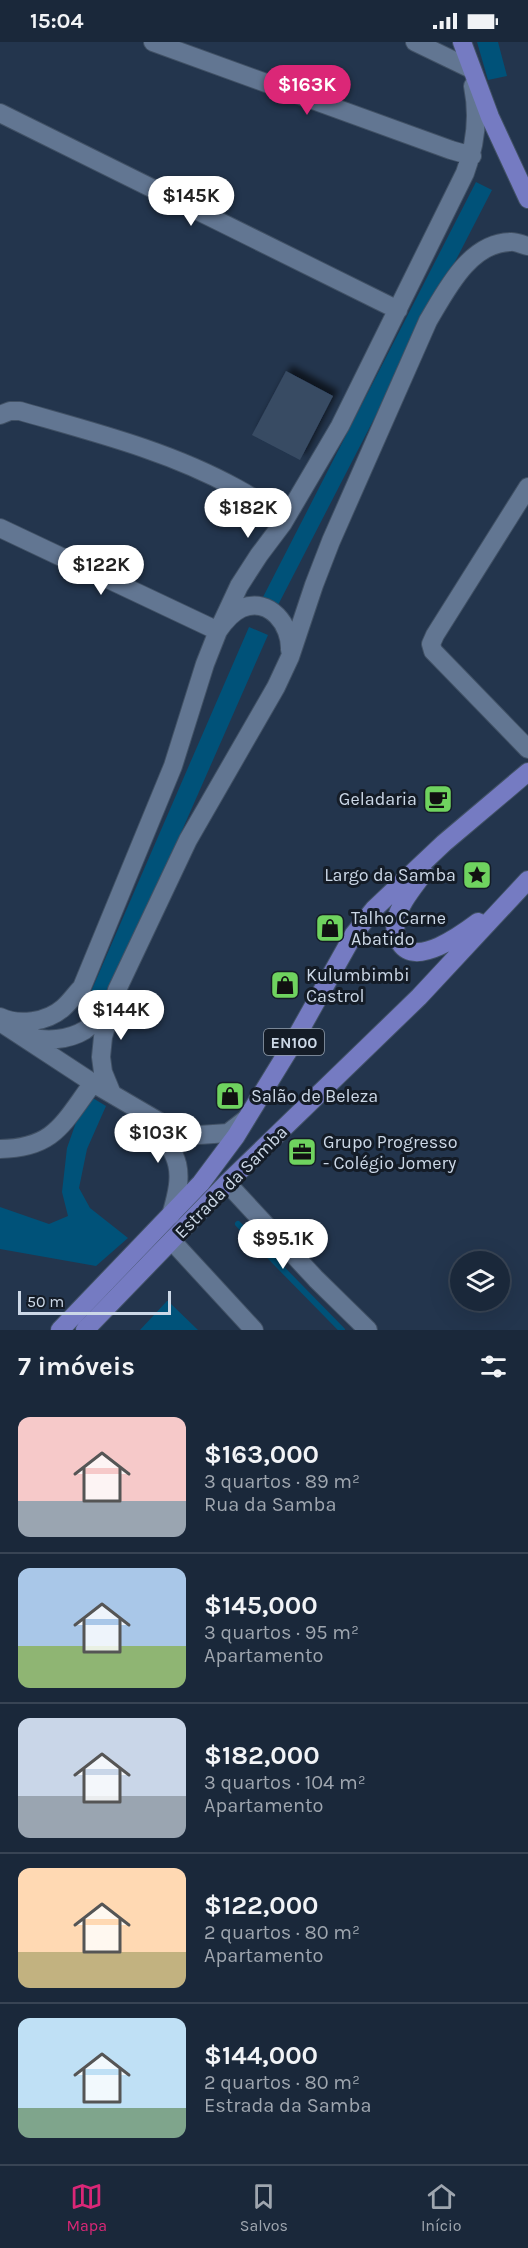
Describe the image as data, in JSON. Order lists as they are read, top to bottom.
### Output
{
  "streets": {
    "main road": ["EN100", "Estrada da Samba"]
  },
  "places": {
    "cafe": ["Geladaria"],
    "place": ["Largo da Samba"],
    "shop": ["Talho Carne Abatido", "Kulumbimbi Castrol", "Salão de Beleza"],
    "office": ["Grupo Progresso - Colégio Jomery"]
  },
  "scale_bar": "50 m",
  "page": {
    "status": "15:04",
    "price": [
      "$163K",
      "$145K",
      "$182K",
      "$122K",
      "$144K",
      "$103K",
      "$95.1K"
    ],
    "scale": "50 m",
    "heading": "7 imóveis",
    "list": [
      {
        "name": "$163,000",
        "note": "3 quartos · 89 m² · Rua da Samba"
      },
      {
        "name": "$145,000",
        "note": "3 quartos · 95 m² · Apartamento"
      },
      {
        "name": "$182,000",
        "note": "3 quartos · 104 m² · Apartamento"
      },
      {
        "name": "$122,000",
        "note": "2 quartos · 80 m² · Apartamento"
      },
      {
        "name": "$144,000",
        "note": "2 quartos · 80 m² · Estrada da Samba"
      }
    ],
    "tabs": ["Mapa", "Salvos", "Início"]
  }
}
